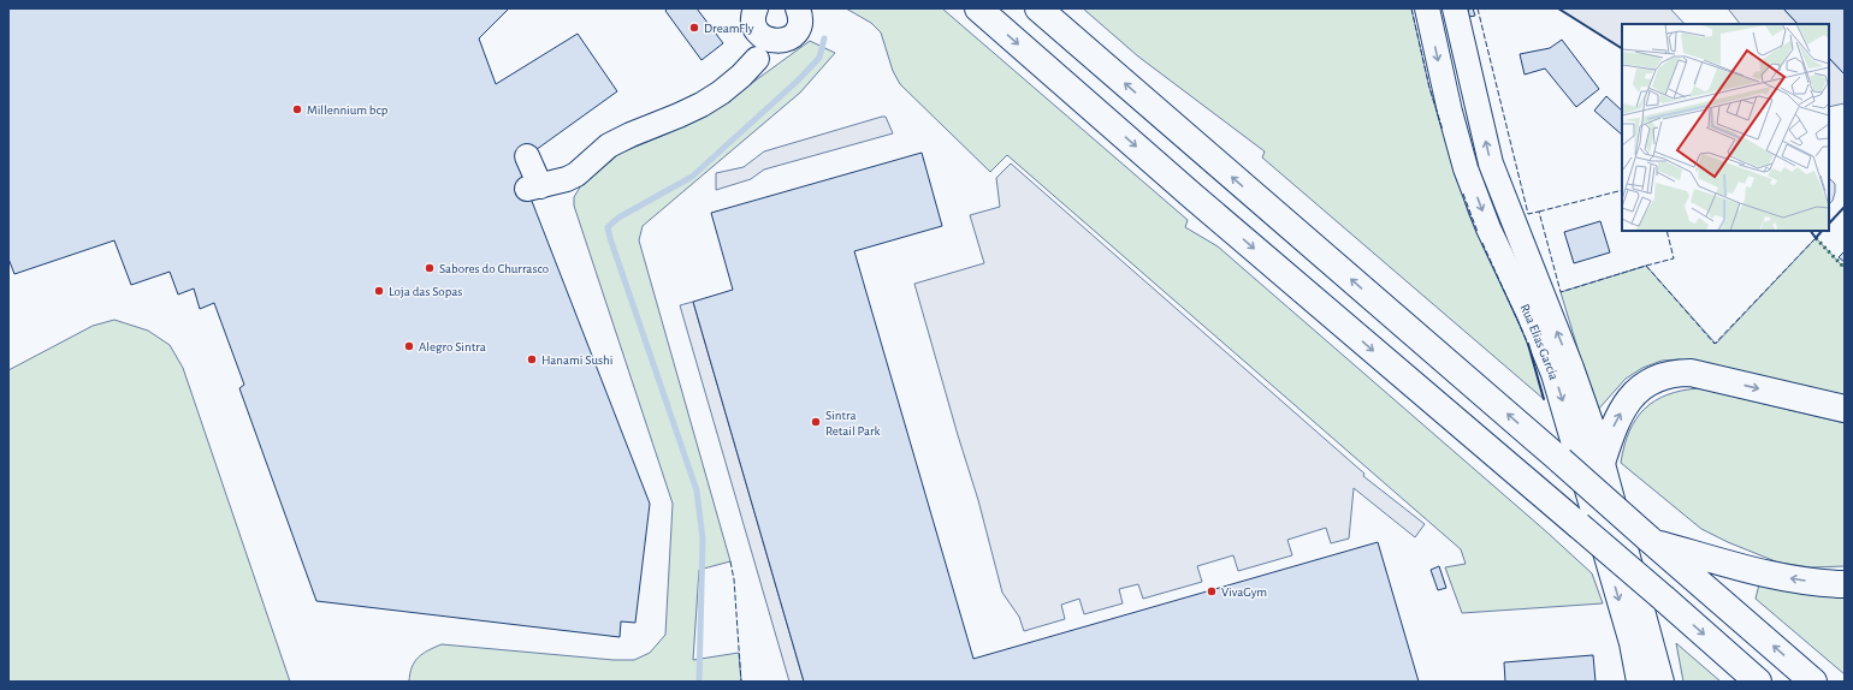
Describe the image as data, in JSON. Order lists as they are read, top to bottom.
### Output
{
  "streets": {
    "street": ["Rua Elias Garcia"]
  },
  "places": [
    "DreamFly",
    "Millennium bcp",
    "Sabores do Churrasco",
    "Loja das Sopas",
    "Alegro Sintra",
    "Hanami Sushi",
    "Sintra Retail Park",
    "VivaGym"
  ]
}
